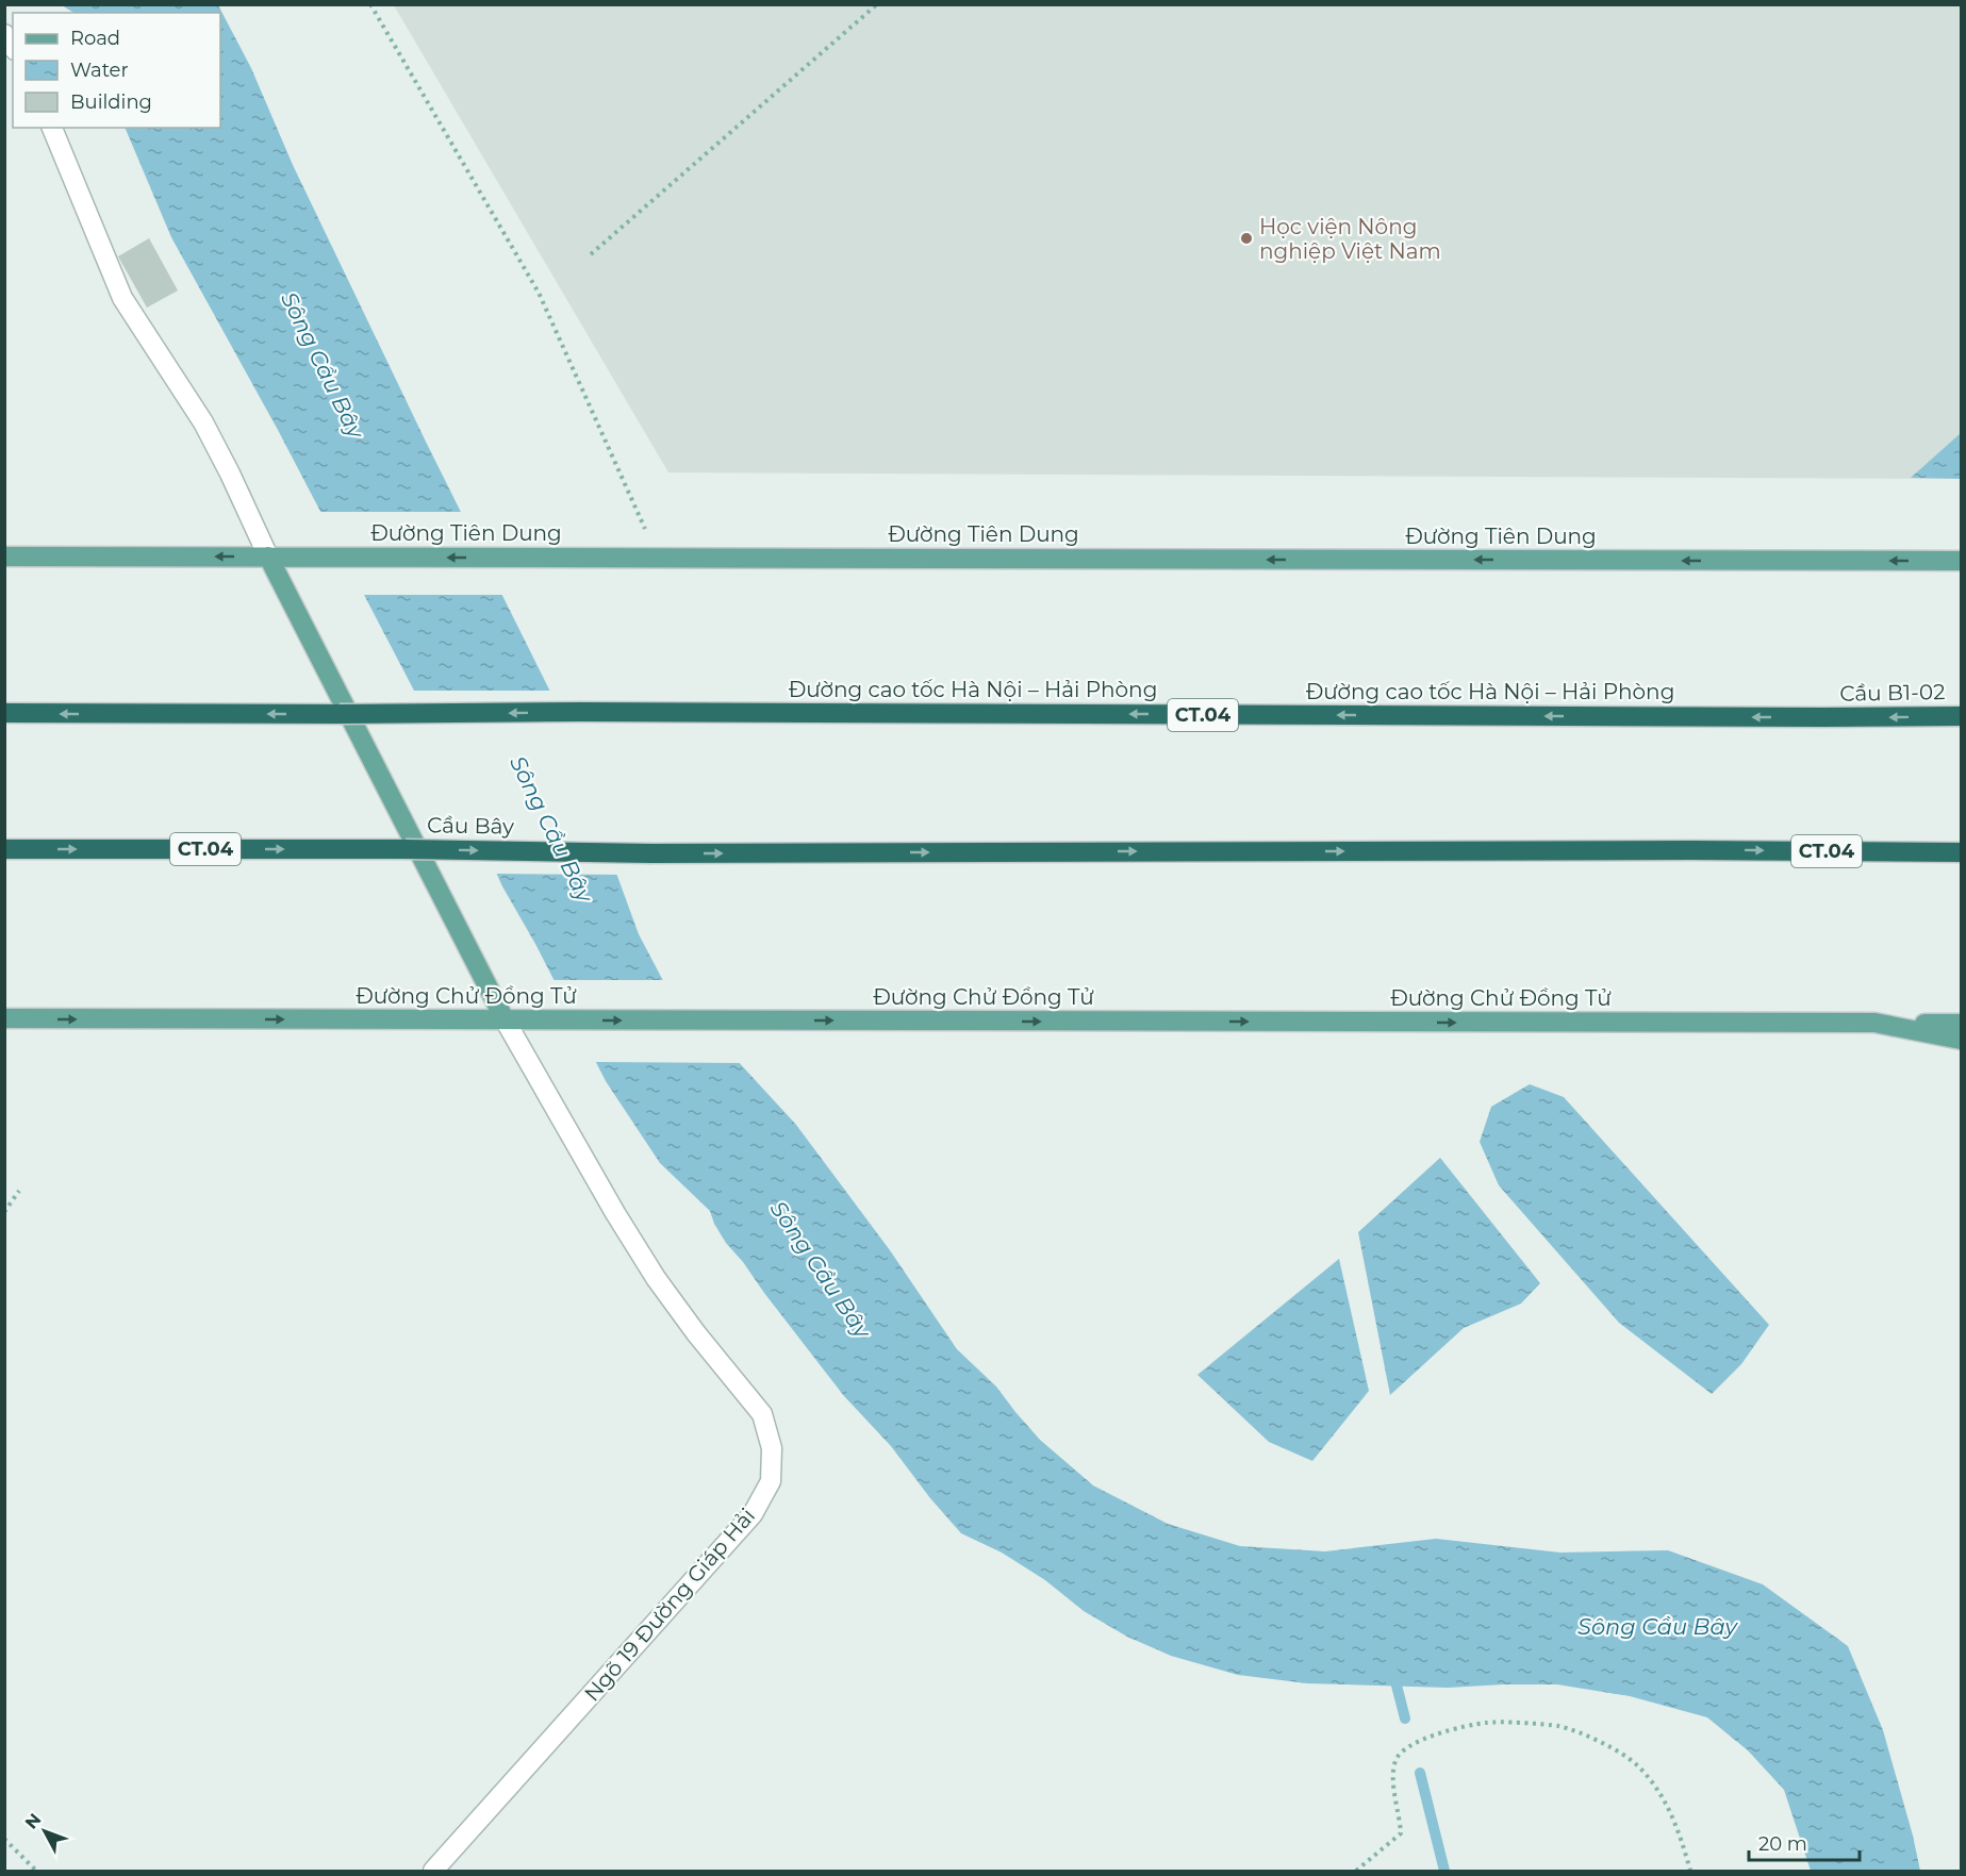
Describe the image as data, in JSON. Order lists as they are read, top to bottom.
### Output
{
  "streets": {
    "highway": [
      "Đường cao tốc Hà Nội – Hải Phòng",
      "Cầu B1-02",
      "CT.04",
      "Cầu Bây"
    ],
    "main road": ["Đường Tiên Dung", "Đường Chử Đồng Tử"],
    "street": ["Ngõ 19 Đường Giáp Hải"]
  },
  "crossings": [
    ["Đường cao tốc Hà Nội – Hải Phòng", "Cầu B1-02"],
    ["Đường Chử Đồng Tử", "Ngõ 19 Đường Giáp Hải"]
  ],
  "one_way": [
    "Đường Tiên Dung",
    "Đường cao tốc Hà Nội – Hải Phòng",
    "Cầu B1-02",
    "Cầu Bây",
    "Đường Chử Đồng Tử"
  ],
  "water": ["Sông Cầu Bây"],
  "places": ["Học viện Nông nghiệp Việt Nam"],
  "legend": ["Road", "Water", "Building"],
  "scale_bar": "20 m",
  "north": "top left"
}
